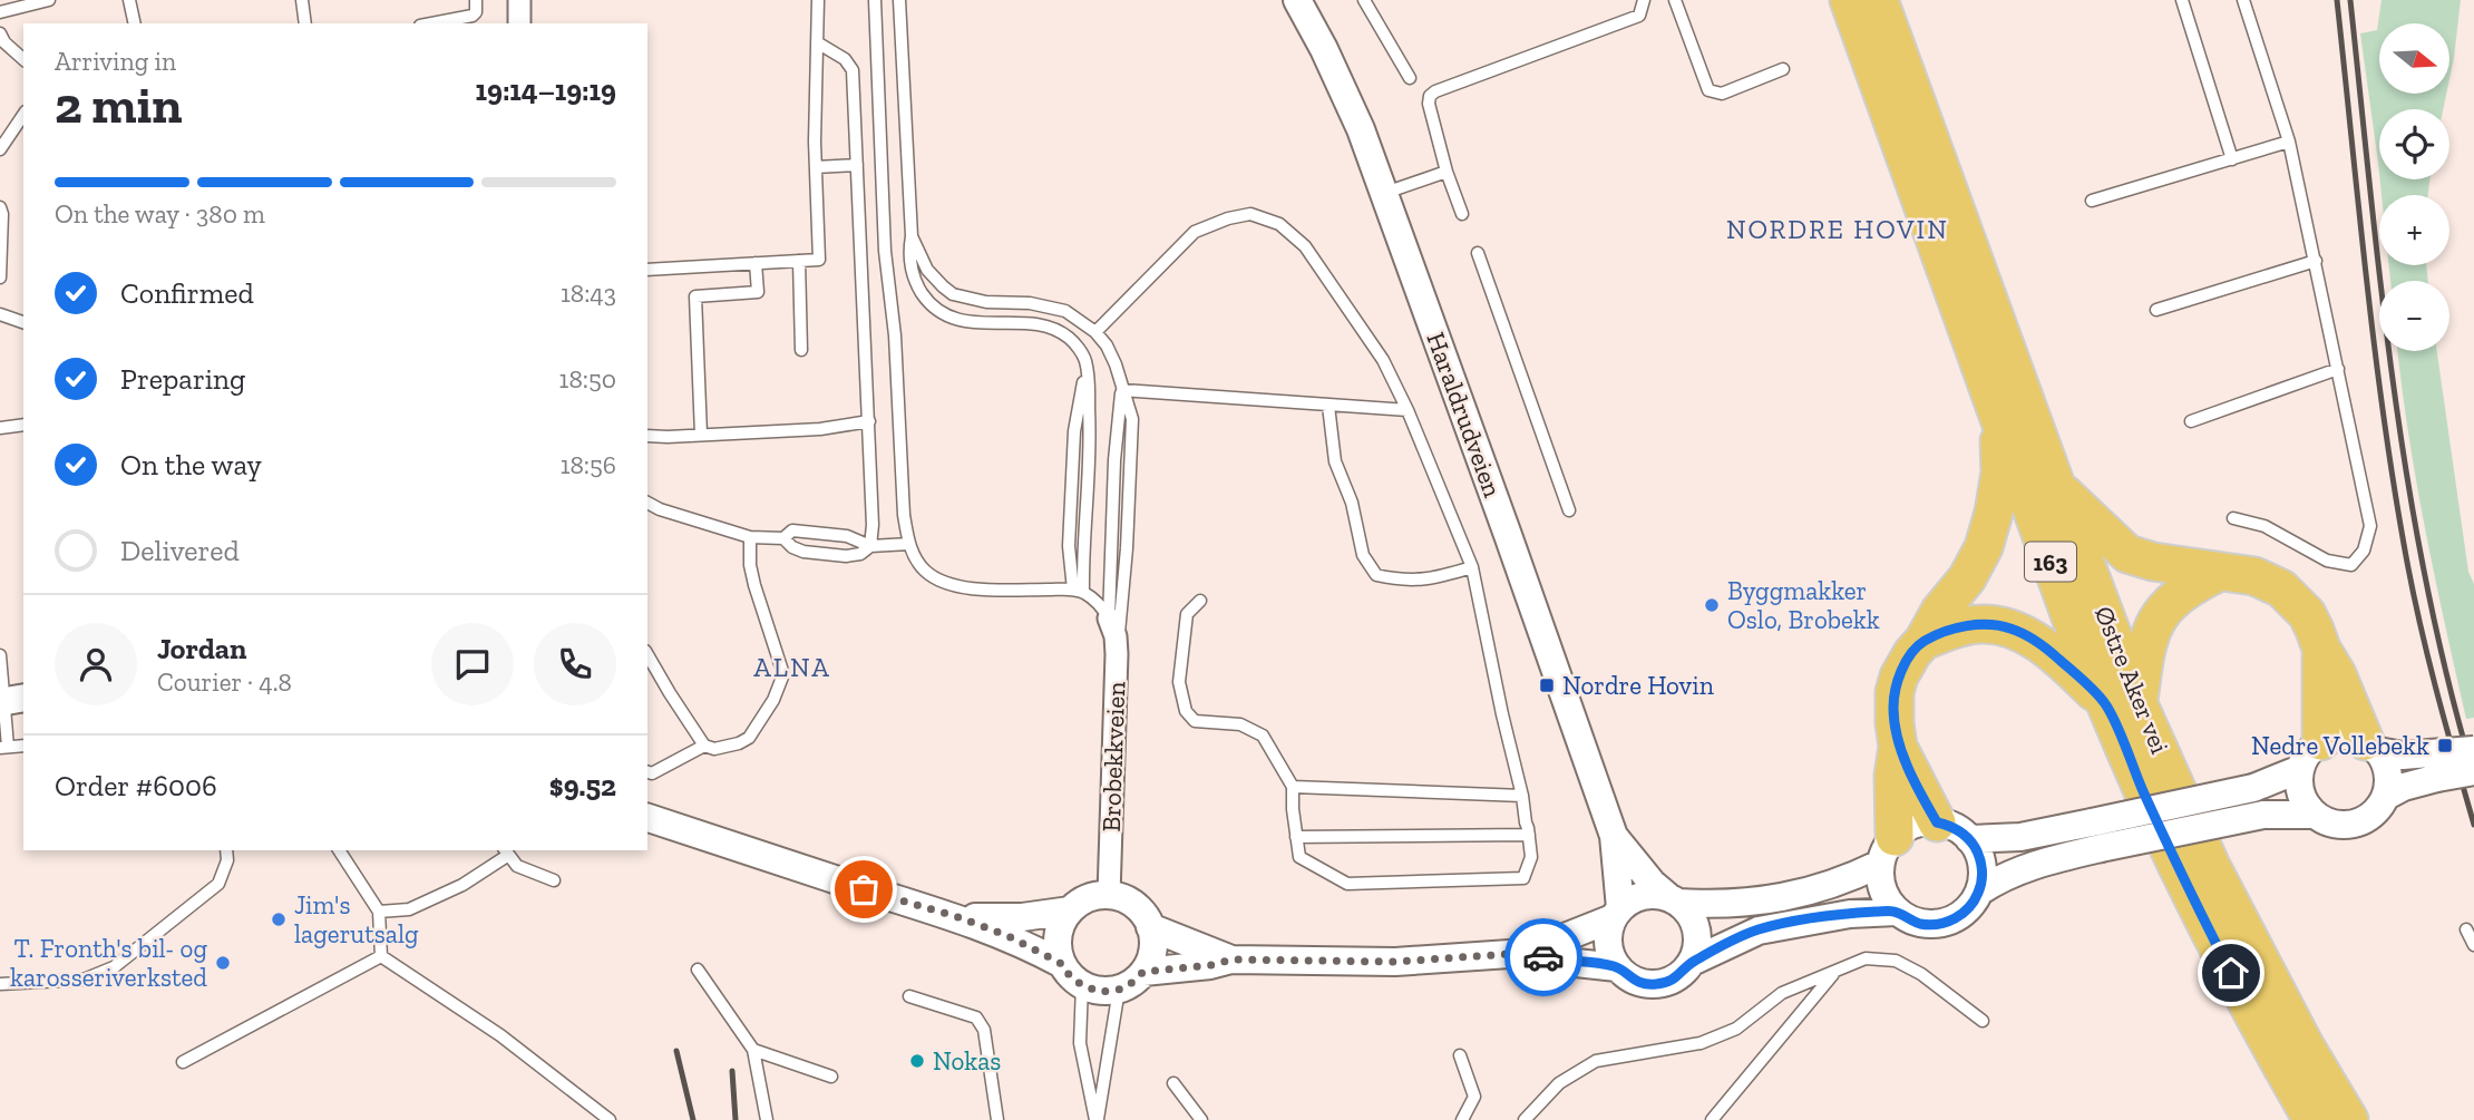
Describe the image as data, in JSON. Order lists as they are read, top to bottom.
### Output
{
  "streets": {
    "highway": ["163", "Østre Aker vei"],
    "street": ["Haraldrudveien", "Brobekkveien"]
  },
  "districts": ["NORDRE HOVIN", "ALNA"],
  "places": {
    "other": [
      "Byggmakker Oslo, Brobekk",
      "Jim's lagerutsalg",
      "T. Fronth's bil- og karosseriverksted",
      "Nokas"
    ],
    "transit": ["Nordre Hovin", "Nedre Vollebekk"]
  },
  "north": "right",
  "page": {
    "map_buttons": ["+", "−"],
    "heading": ["2 min", "Arriving in", "19:14–19:19"],
    "panel": [
      "Jordan",
      "Courier · 4.8",
      "Order #6006",
      "$9.52"
    ],
    "bar": "On the way · 380 m",
    "list": [
      ["Confirmed", "18:43"],
      ["Preparing", "18:50"],
      ["On the way", "18:56"],
      "Delivered"
    ]
  }
}
